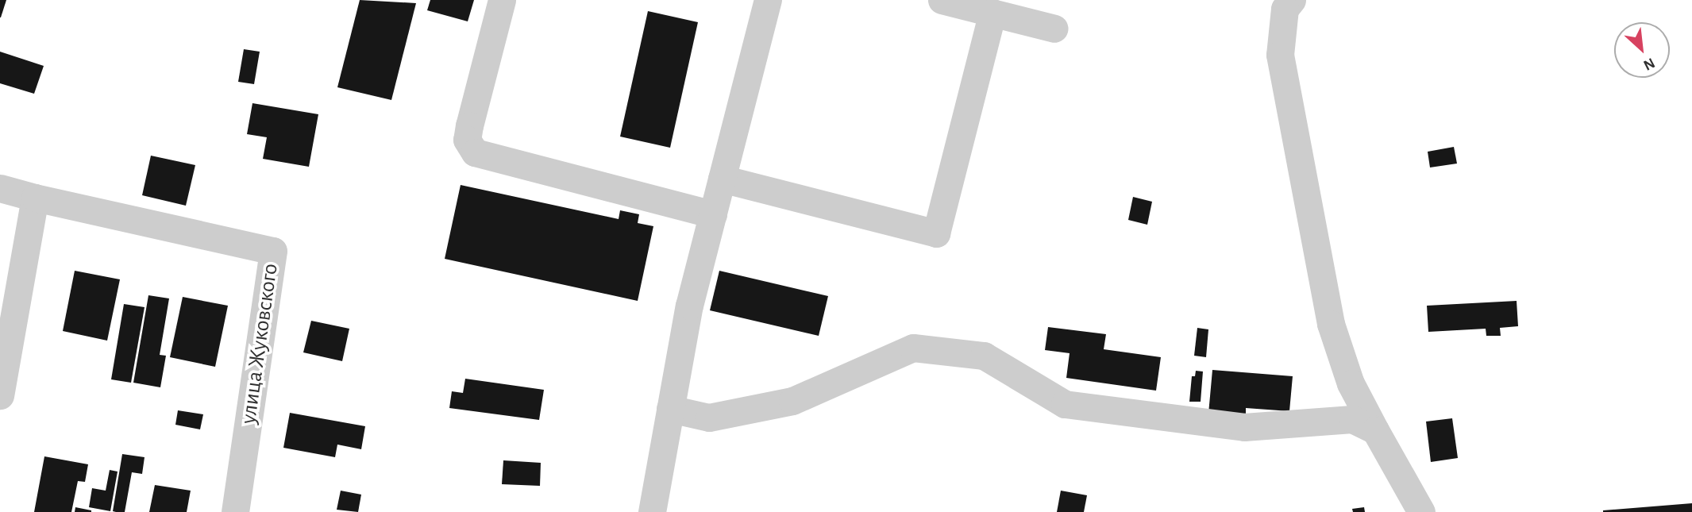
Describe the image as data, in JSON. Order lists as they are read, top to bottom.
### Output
{
  "streets": {
    "street": ["улица Жуковского"]
  },
  "north": "bottom right"
}
